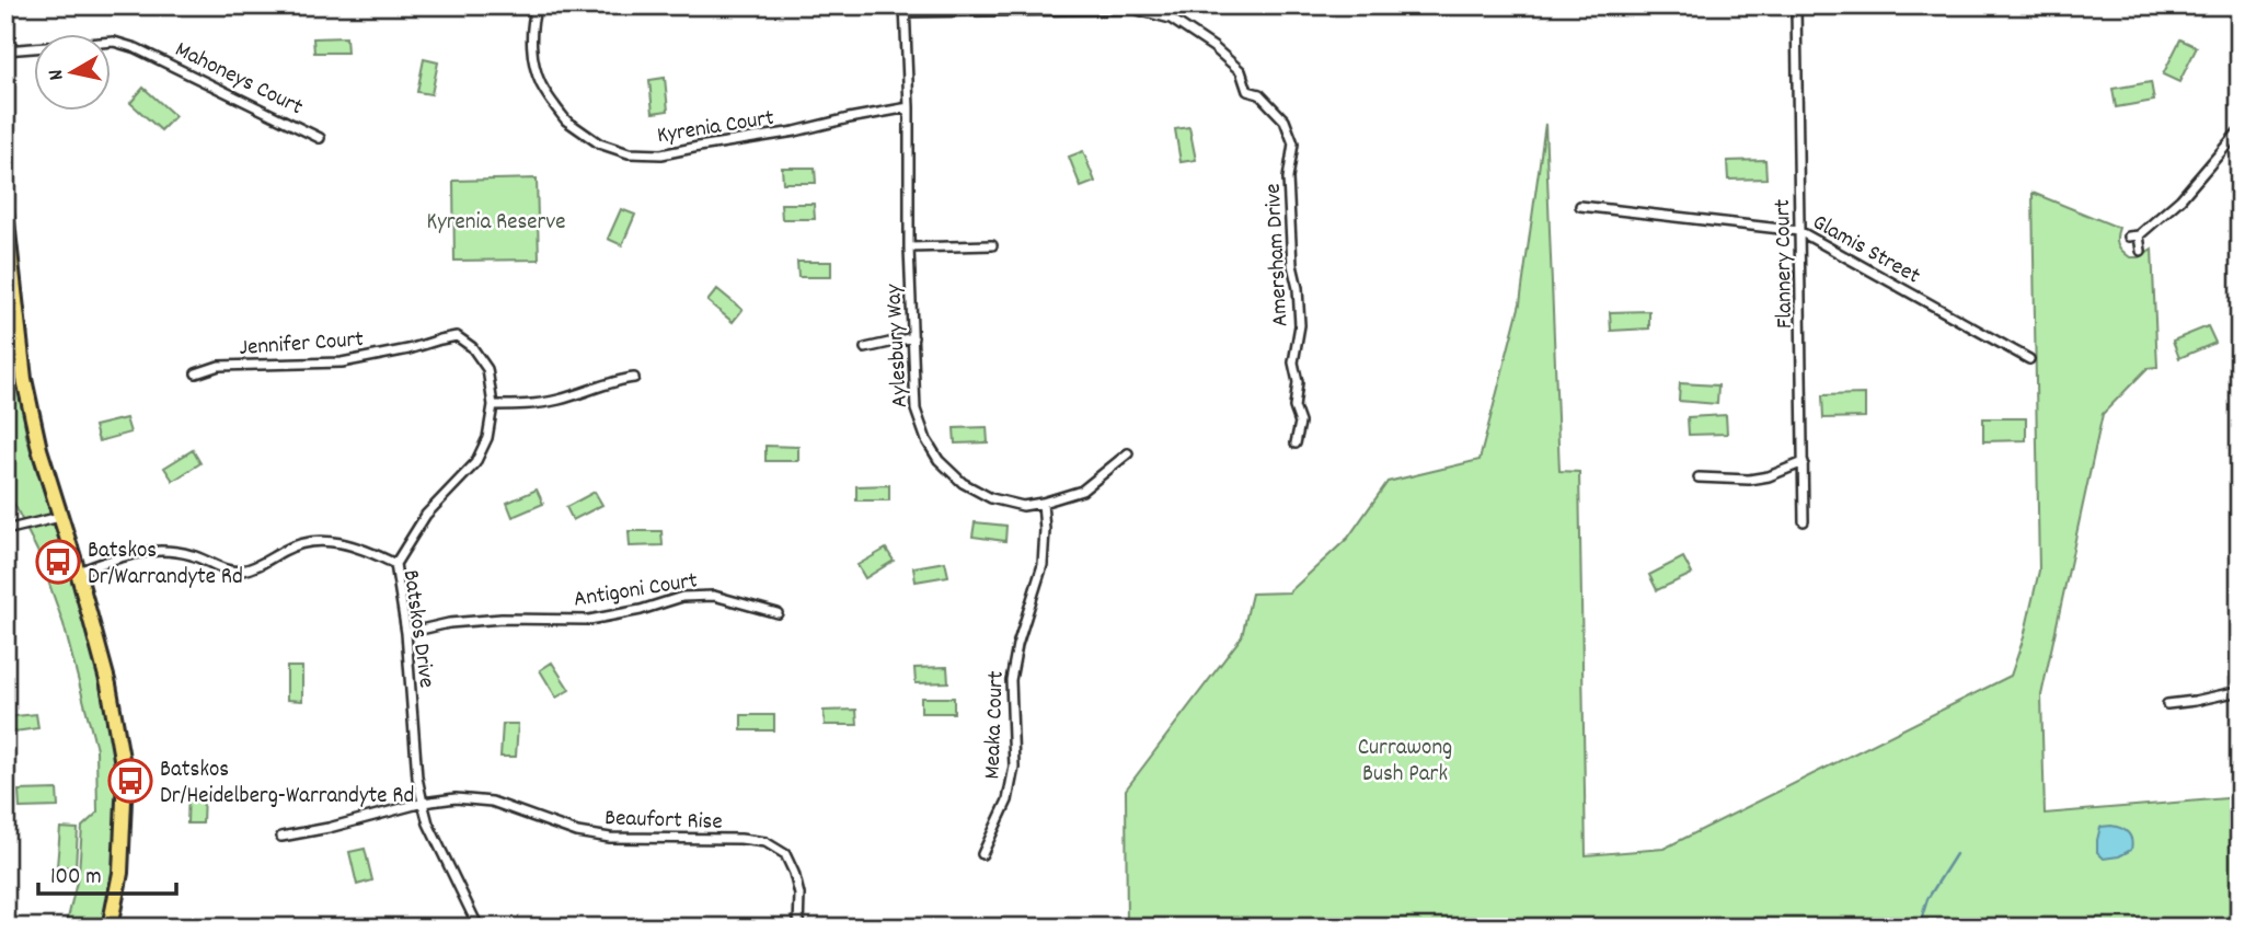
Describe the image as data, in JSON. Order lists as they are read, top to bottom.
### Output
{
  "streets": {
    "street": [
      "Mahoneys Court",
      "Kyrenia Court",
      "Glamis Street",
      "Amersham Drive",
      "Flannery Court",
      "Jennifer Court",
      "Aylesbury Way",
      "Antigoni Court",
      "Batskos Drive",
      "Meaka Court",
      "Beaufort Rise"
    ]
  },
  "crossings": [
    ["Kyrenia Court", "Aylesbury Way"],
    ["Glamis Street", "Flannery Court"],
    ["Amersham Drive", "Aylesbury Way"],
    ["Jennifer Court", "Batskos Drive"],
    ["Aylesbury Way", "Meaka Court"],
    ["Antigoni Court", "Batskos Drive"],
    ["Batskos Drive", "Beaufort Rise"]
  ],
  "parks": ["Kyrenia Reserve", "Currawong Bush Park"],
  "places": {
    "bus stop": ["Batskos Dr/Warrandyte Rd", "Batskos Dr/Heidelberg-Warrandyte Rd"]
  },
  "scale_bar": "100 m",
  "north": "left"
}
